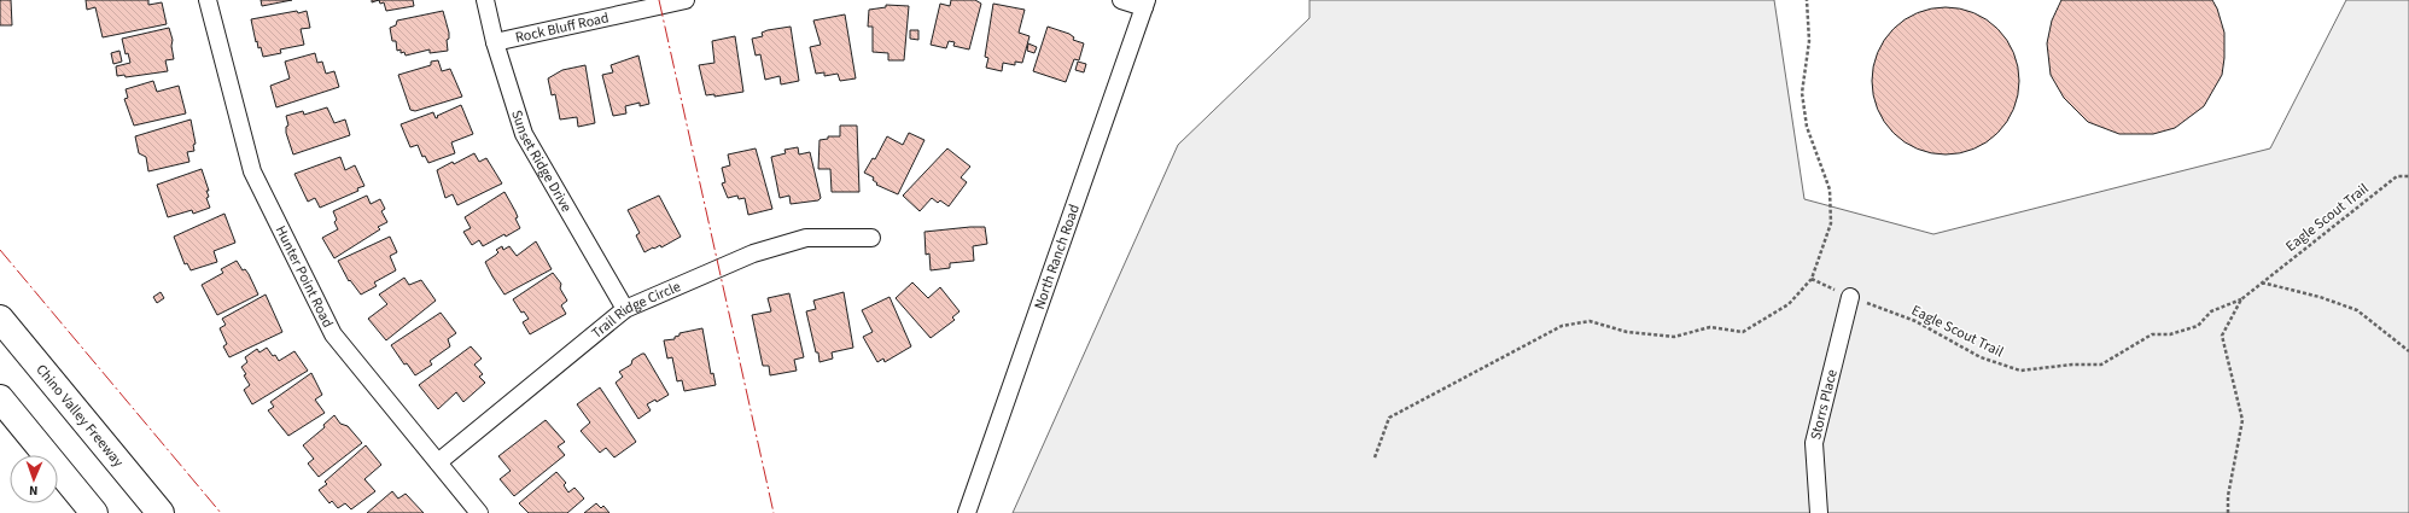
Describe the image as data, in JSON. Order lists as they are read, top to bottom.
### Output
{
  "streets": {
    "highway": ["Chino Valley Freeway"],
    "street": [
      "Rock Bluff Road",
      "Sunset Ridge Drive",
      "North Ranch Road",
      "Hunter Point Road",
      "Trail Ridge Circle",
      "Storrs Place"
    ],
    "path": ["Eagle Scout Trail"]
  },
  "crossings": [
    ["Rock Bluff Road", "Sunset Ridge Drive"],
    ["Sunset Ridge Drive", "Trail Ridge Circle"],
    ["Eagle Scout Trail", "Storrs Place"],
    ["Hunter Point Road", "Trail Ridge Circle"]
  ],
  "north": "bottom"
}
